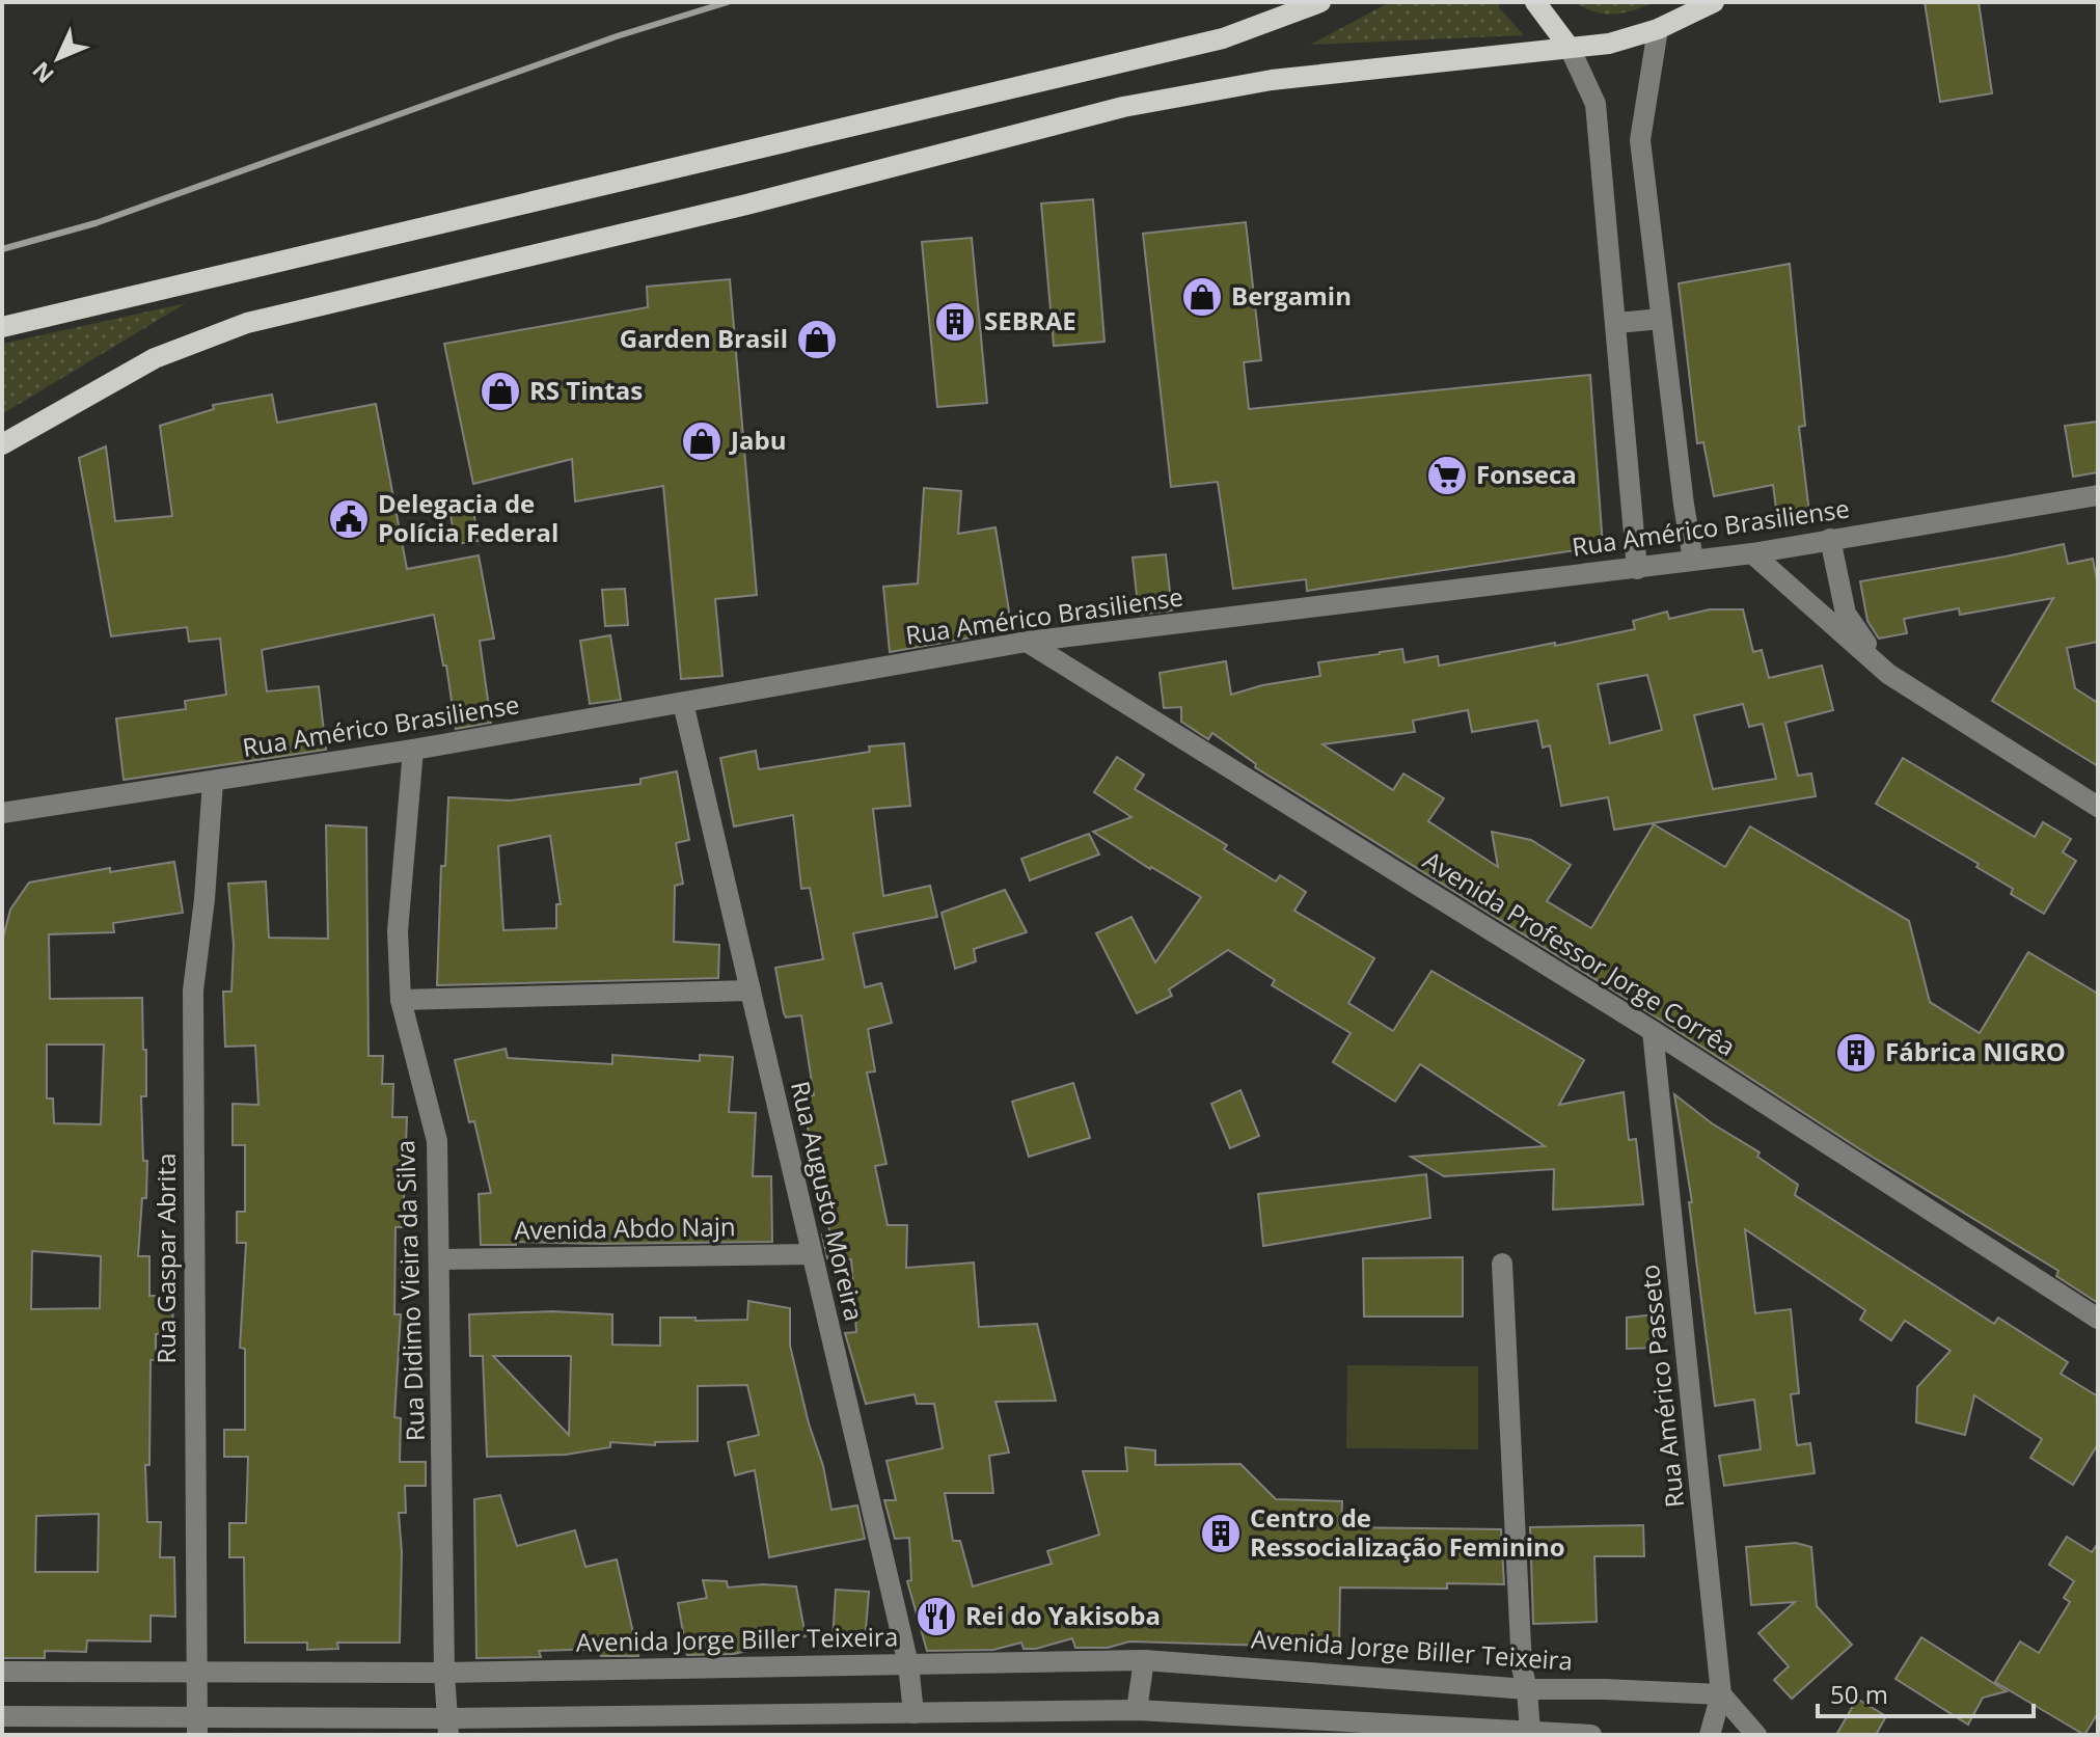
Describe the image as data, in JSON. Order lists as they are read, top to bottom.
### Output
{
  "streets": {
    "street": [
      "Rua Américo Brasiliense",
      "Avenida Professor Jorge Corrêa",
      "Rua Augusto Moreira",
      "Avenida Abdo Najn",
      "Rua Gaspar Abrita",
      "Rua Didimo Vieira da Silva",
      "Rua Américo Passeto",
      "Avenida Jorge Biller Teixeira"
    ]
  },
  "crossings": [
    ["Rua Américo Brasiliense", "Avenida Professor Jorge Corrêa"],
    ["Rua Américo Brasiliense", "Rua Augusto Moreira"],
    ["Rua Américo Brasiliense", "Rua Gaspar Abrita"],
    ["Rua Américo Brasiliense", "Rua Didimo Vieira da Silva"],
    ["Avenida Professor Jorge Corrêa", "Rua Américo Passeto"],
    ["Rua Augusto Moreira", "Avenida Abdo Najn"],
    ["Rua Augusto Moreira", "Avenida Jorge Biller Teixeira"],
    ["Avenida Abdo Najn", "Rua Didimo Vieira da Silva"],
    ["Rua Gaspar Abrita", "Avenida Jorge Biller Teixeira"],
    ["Rua Didimo Vieira da Silva", "Avenida Jorge Biller Teixeira"],
    ["Rua Américo Passeto", "Avenida Jorge Biller Teixeira"]
  ],
  "places": {
    "shop": [
      "Bergamin",
      "Garden Brasil",
      "RS Tintas",
      "Jabu"
    ],
    "building": ["SEBRAE", "Fábrica NIGRO", "Centro de Ressocialização Feminino"],
    "supermarket": ["Fonseca"],
    "public building": ["Delegacia de Polícia Federal"],
    "restaurant": ["Rei do Yakisoba"]
  },
  "scale_bar": "50 m",
  "north": "bottom left"
}
